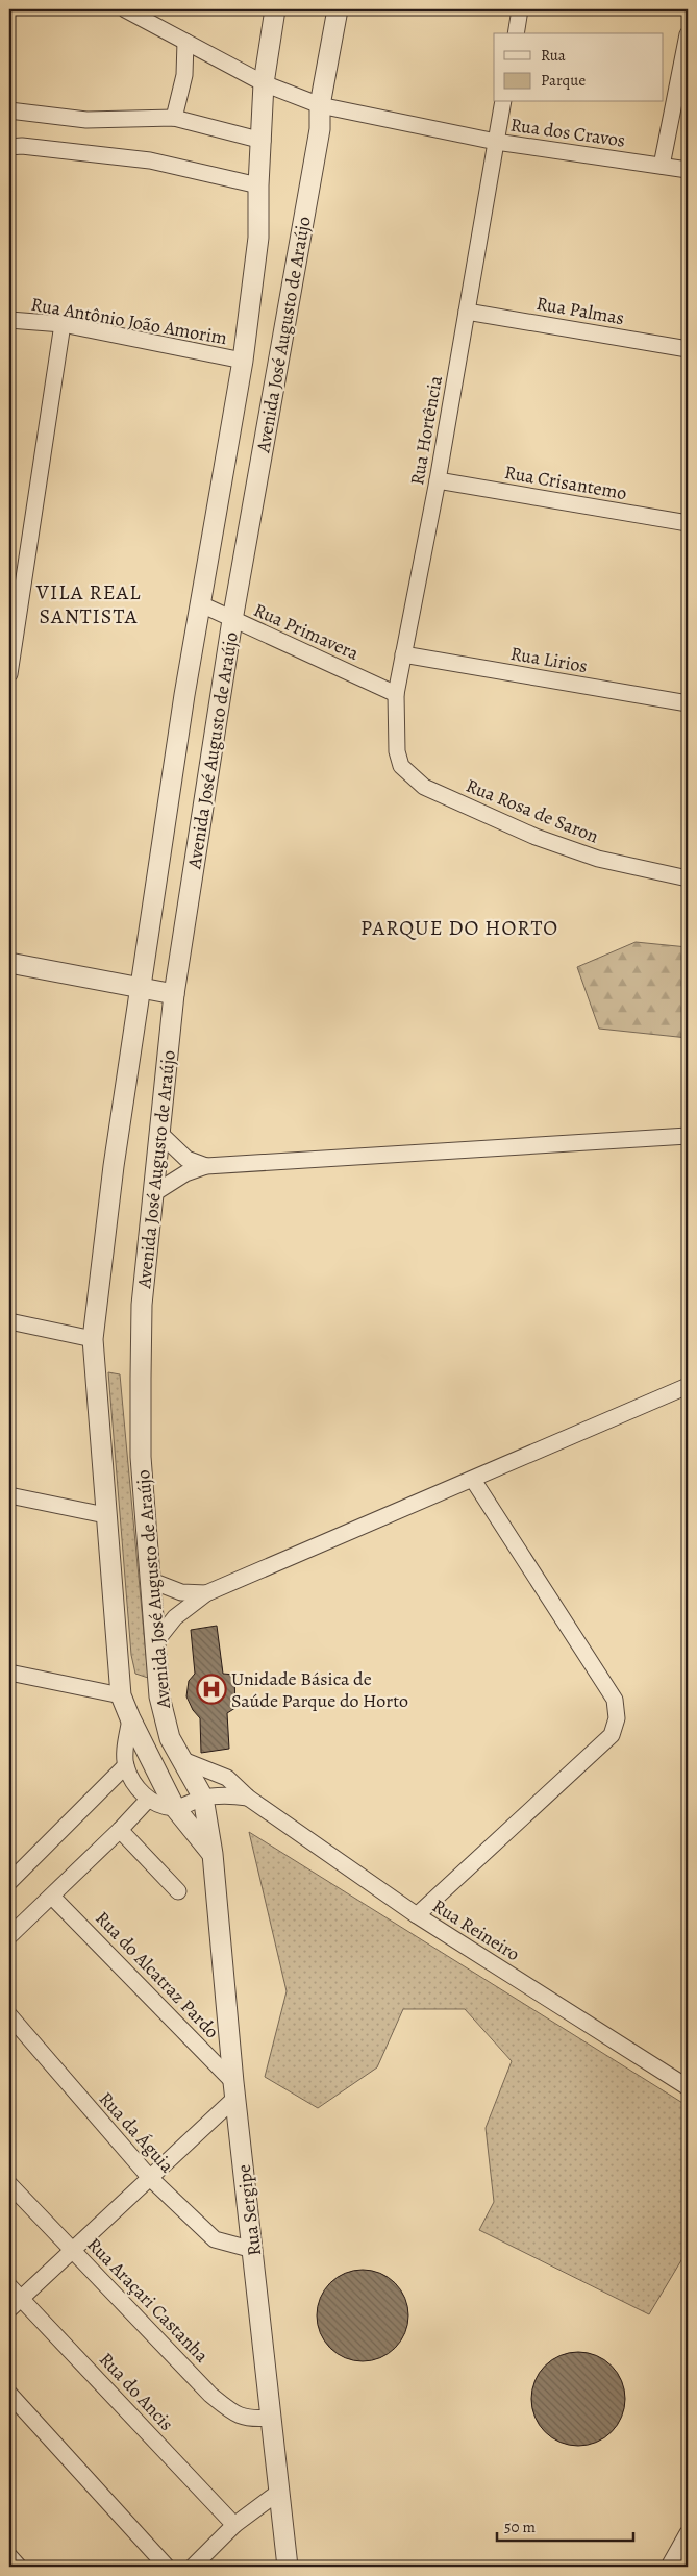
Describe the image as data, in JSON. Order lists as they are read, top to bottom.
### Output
{
  "streets": {
    "street": [
      "Rua dos Cravos",
      "Rua Palmas",
      "Rua Antônio João Amorim",
      "Avenida José Augusto de Araújo",
      "Rua Hortência",
      "Rua Crisantemo",
      "Rua Primavera",
      "Rua Lirios",
      "Rua Rosa de Saron",
      "Rua Reineiro",
      "Rua do Alcatraz Pardo",
      "Rua da Águia",
      "Rua Sergipe",
      "Rua Araçari Castanha",
      "Rua do Ancis"
    ]
  },
  "crossings": [
    ["Rua dos Cravos", "Avenida José Augusto de Araújo"],
    ["Rua dos Cravos", "Rua Hortência"],
    ["Rua Palmas", "Rua Hortência"],
    ["Rua Antônio João Amorim", "Avenida José Augusto de Araújo"],
    ["Avenida José Augusto de Araújo", "Rua Primavera"],
    ["Avenida José Augusto de Araújo", "Rua Reineiro"],
    ["Avenida José Augusto de Araújo", "Rua Sergipe"],
    ["Rua Hortência", "Rua Crisantemo"],
    ["Rua Hortência", "Rua Primavera"],
    ["Rua Hortência", "Rua Lirios"],
    ["Rua Hortência", "Rua Rosa de Saron"],
    ["Rua do Alcatraz Pardo", "Rua Sergipe"],
    ["Rua da Águia", "Rua Sergipe"],
    ["Rua Sergipe", "Rua Araçari Castanha"]
  ],
  "districts": ["VILA REAL SANTISTA", "PARQUE DO HORTO"],
  "places": {
    "hospital": ["Unidade Básica de Saúde Parque do Horto"]
  },
  "legend": ["Rua", "Parque"],
  "scale_bar": "50 m"
}
